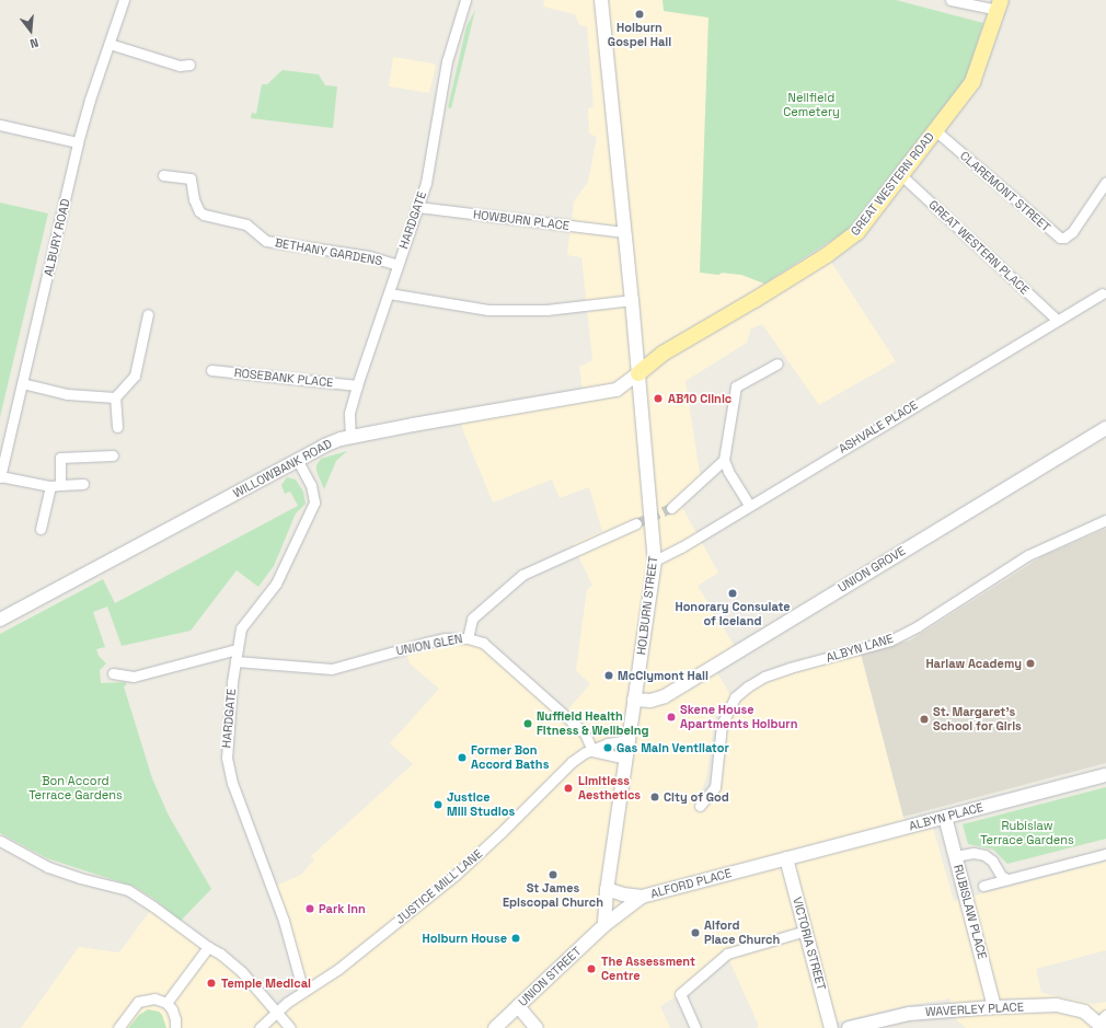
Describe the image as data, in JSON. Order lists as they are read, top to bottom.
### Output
{
  "streets": {
    "main road": ["GREAT WESTERN ROAD"],
    "street": [
      "CLAREMONT STREET",
      "HARDGATE",
      "HOWBURN PLACE",
      "ALBURY ROAD",
      "GREAT WESTERN PLACE",
      "BETHANY GARDENS",
      "ROSEBANK PLACE",
      "ASHVALE PLACE",
      "WILLOWBANK ROAD",
      "UNION GROVE",
      "HOLBURN STREET",
      "UNION GLEN",
      "ALBYN LANE",
      "ALBYN PLACE",
      "ALFORD PLACE",
      "JUSTICE MILL LANE",
      "RUBISLAW PLACE",
      "VICTORIA STREET",
      "UNION STREET",
      "WAVERLEY PLACE"
    ]
  },
  "crossings": [
    ["GREAT WESTERN ROAD", "CLAREMONT STREET"],
    ["GREAT WESTERN ROAD", "GREAT WESTERN PLACE"],
    ["GREAT WESTERN ROAD", "WILLOWBANK ROAD"],
    ["GREAT WESTERN ROAD", "HOLBURN STREET"],
    ["HARDGATE", "HOWBURN PLACE"],
    ["HARDGATE", "BETHANY GARDENS"],
    ["HARDGATE", "ROSEBANK PLACE"],
    ["HARDGATE", "WILLOWBANK ROAD"],
    ["HARDGATE", "UNION GLEN"],
    ["HARDGATE", "JUSTICE MILL LANE"],
    ["HOWBURN PLACE", "HOLBURN STREET"],
    ["GREAT WESTERN PLACE", "ASHVALE PLACE"],
    ["ASHVALE PLACE", "HOLBURN STREET"],
    ["WILLOWBANK ROAD", "HOLBURN STREET"],
    ["UNION GROVE", "HOLBURN STREET"],
    ["HOLBURN STREET", "ALFORD PLACE"],
    ["HOLBURN STREET", "JUSTICE MILL LANE"],
    ["HOLBURN STREET", "UNION STREET"],
    ["ALBYN PLACE", "ALFORD PLACE"],
    ["ALBYN PLACE", "RUBISLAW PLACE"],
    ["ALBYN PLACE", "VICTORIA STREET"],
    ["ALFORD PLACE", "VICTORIA STREET"],
    ["ALFORD PLACE", "UNION STREET"],
    ["RUBISLAW PLACE", "WAVERLEY PLACE"]
  ],
  "parks": ["Nellfield Cemetery", "Bon Accord Terrace Gardens", "Rubislaw Terrace Gardens"],
  "places": [
    "Holburn Gospel Hall",
    "AB10 Clinic",
    "Honorary Consulate of Iceland",
    "Harlaw Academy",
    "McClymont Hall",
    "Skene House Apartments Holburn",
    "St. Margaret's School for Girls",
    "Nuffield Health Fitness & Wellbeing",
    "Gas Main Ventilator",
    "Former Bon Accord Baths",
    "Limitless Aesthetics",
    "City of God",
    "Justice Mill Studios",
    "St James Episcopal Church",
    "Park Inn",
    "Alford Place Church",
    "Holburn House",
    "The Assessment Centre",
    "Temple Medical"
  ],
  "north": "bottom"
}
